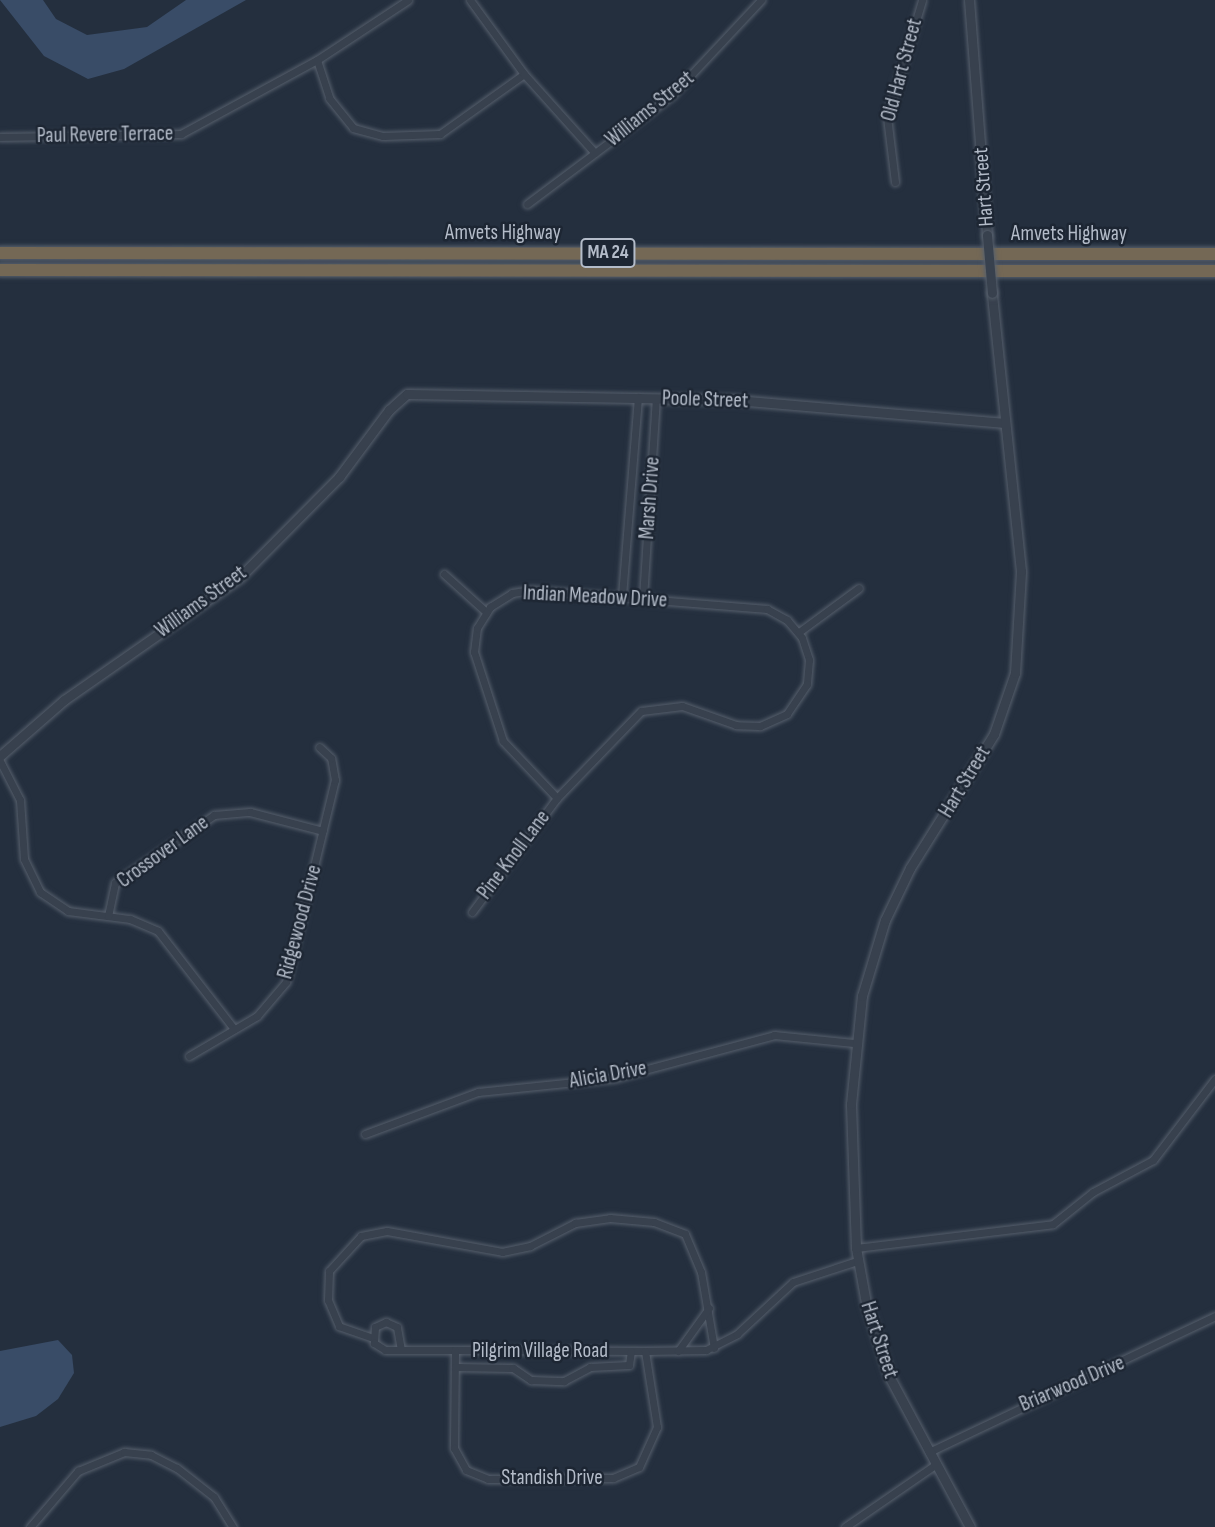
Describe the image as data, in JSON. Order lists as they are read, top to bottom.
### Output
{
  "streets": {
    "highway": ["Amvets Highway", "MA 24"],
    "street": [
      "Old Hart Street",
      "Williams Street",
      "Paul Revere Terrace",
      "Hart Street",
      "Poole Street",
      "Marsh Drive",
      "Indian Meadow Drive",
      "Crossover Lane",
      "Pine Knoll Lane",
      "Ridgewood Drive",
      "Alicia Drive",
      "Pilgrim Village Road",
      "Briarwood Drive",
      "Standish Drive"
    ]
  },
  "crossings": [
    ["Williams Street", "Poole Street"],
    ["Hart Street", "Poole Street"],
    ["Hart Street", "Alicia Drive"],
    ["Hart Street", "Pilgrim Village Road"],
    ["Hart Street", "Briarwood Drive"],
    ["Poole Street", "Marsh Drive"],
    ["Marsh Drive", "Indian Meadow Drive"],
    ["Crossover Lane", "Ridgewood Drive"],
    ["Pilgrim Village Road", "Standish Drive"]
  ]
}
